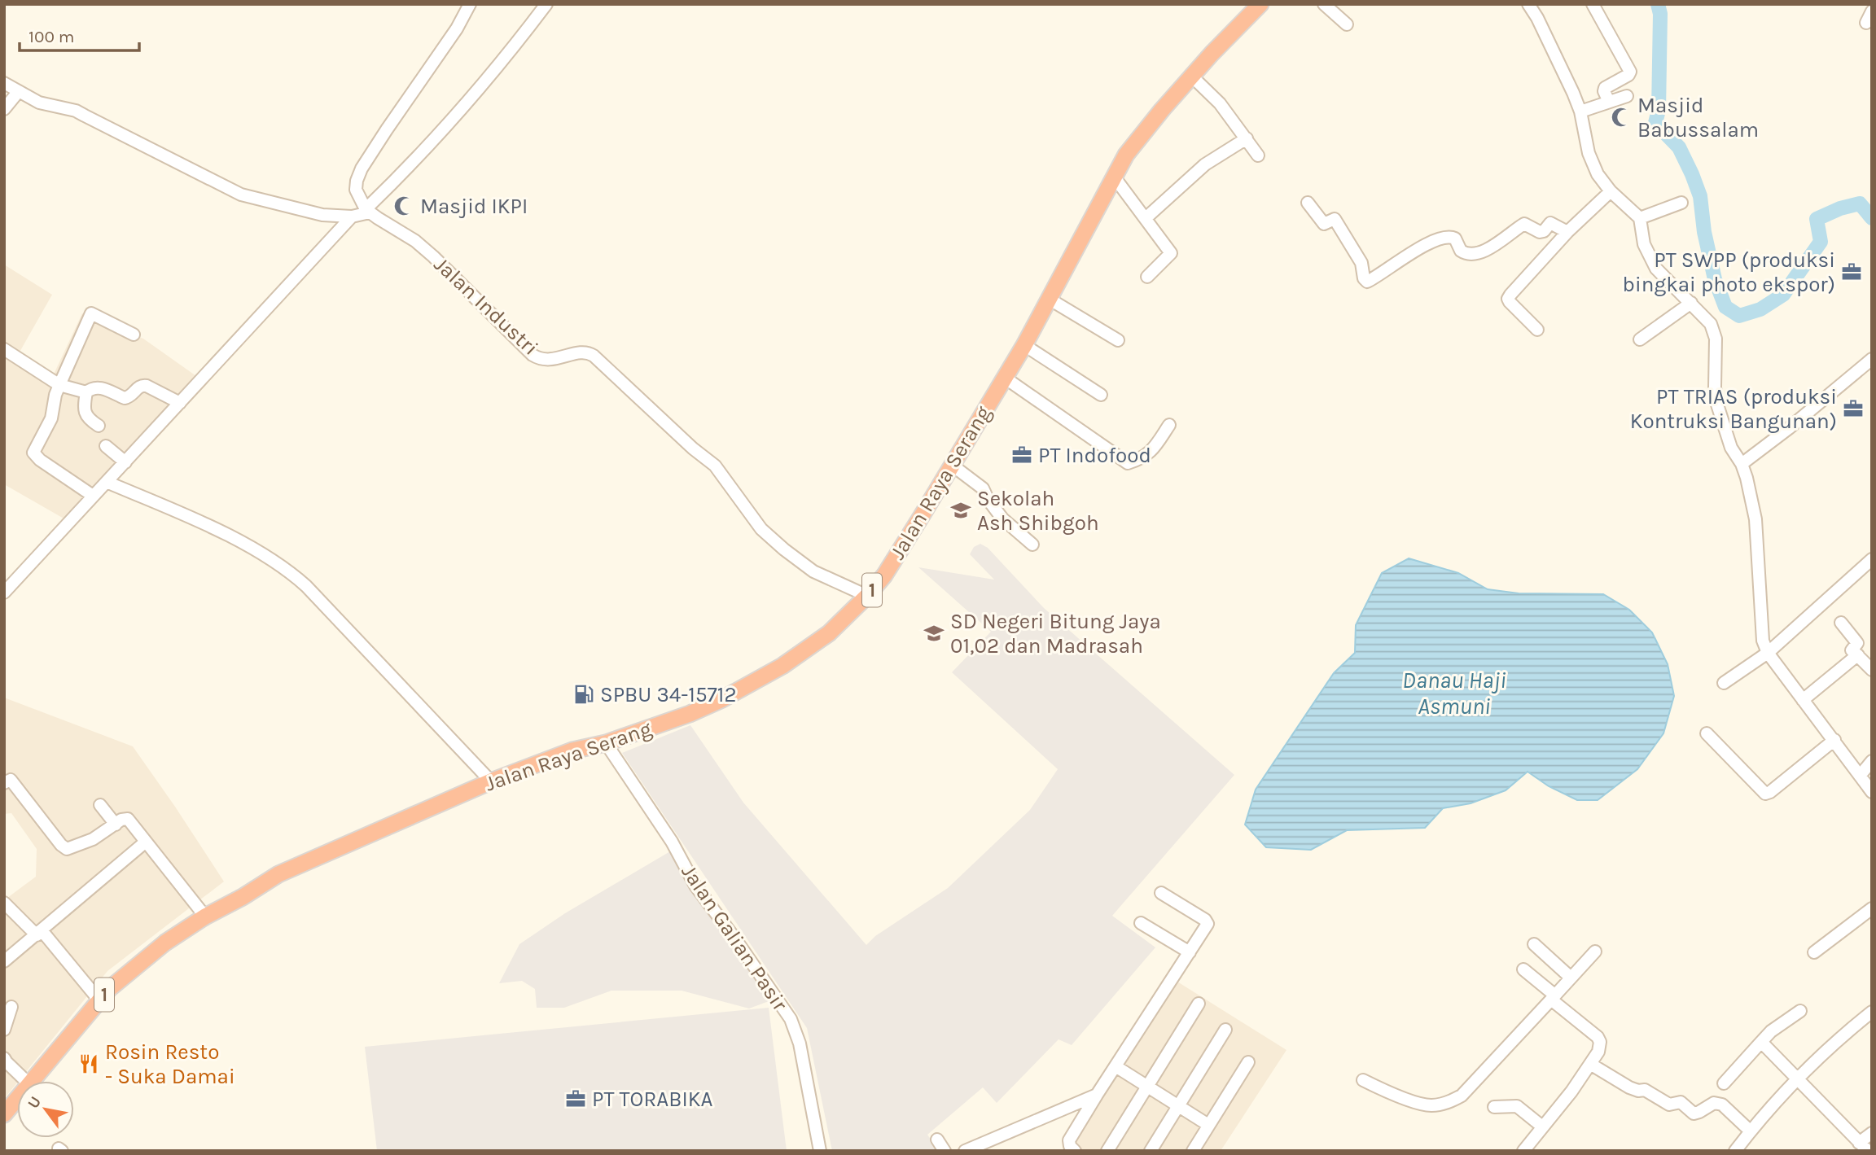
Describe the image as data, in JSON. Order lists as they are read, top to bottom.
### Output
{
  "streets": {
    "highway": ["Jalan Raya Serang", "1"],
    "street": ["Jalan Industri", "Jalan Galian Pasir"]
  },
  "crossings": [
    ["Jalan Industri", "Jalan Raya Serang"],
    ["Jalan Raya Serang", "Jalan Galian Pasir"]
  ],
  "water": ["Danau Haji Asmuni"],
  "places": {
    "mosque": ["Masjid Babussalam", "Masjid IKPI"],
    "office": [
      "PT SWPP (produksi bingkai photo ekspor)",
      "PT TRIAS (produksi Kontruksi Bangunan)",
      "PT Indofood",
      "PT TORABIKA"
    ],
    "school or university": ["Sekolah Ash Shibgoh", "SD Negeri Bitung Jaya 01,02 dan Madrasah"],
    "fuel station": ["SPBU 34-15712"],
    "restaurant": ["Rosin Resto - Suka Damai"]
  },
  "scale_bar": "100 m",
  "north": "top left"
}
